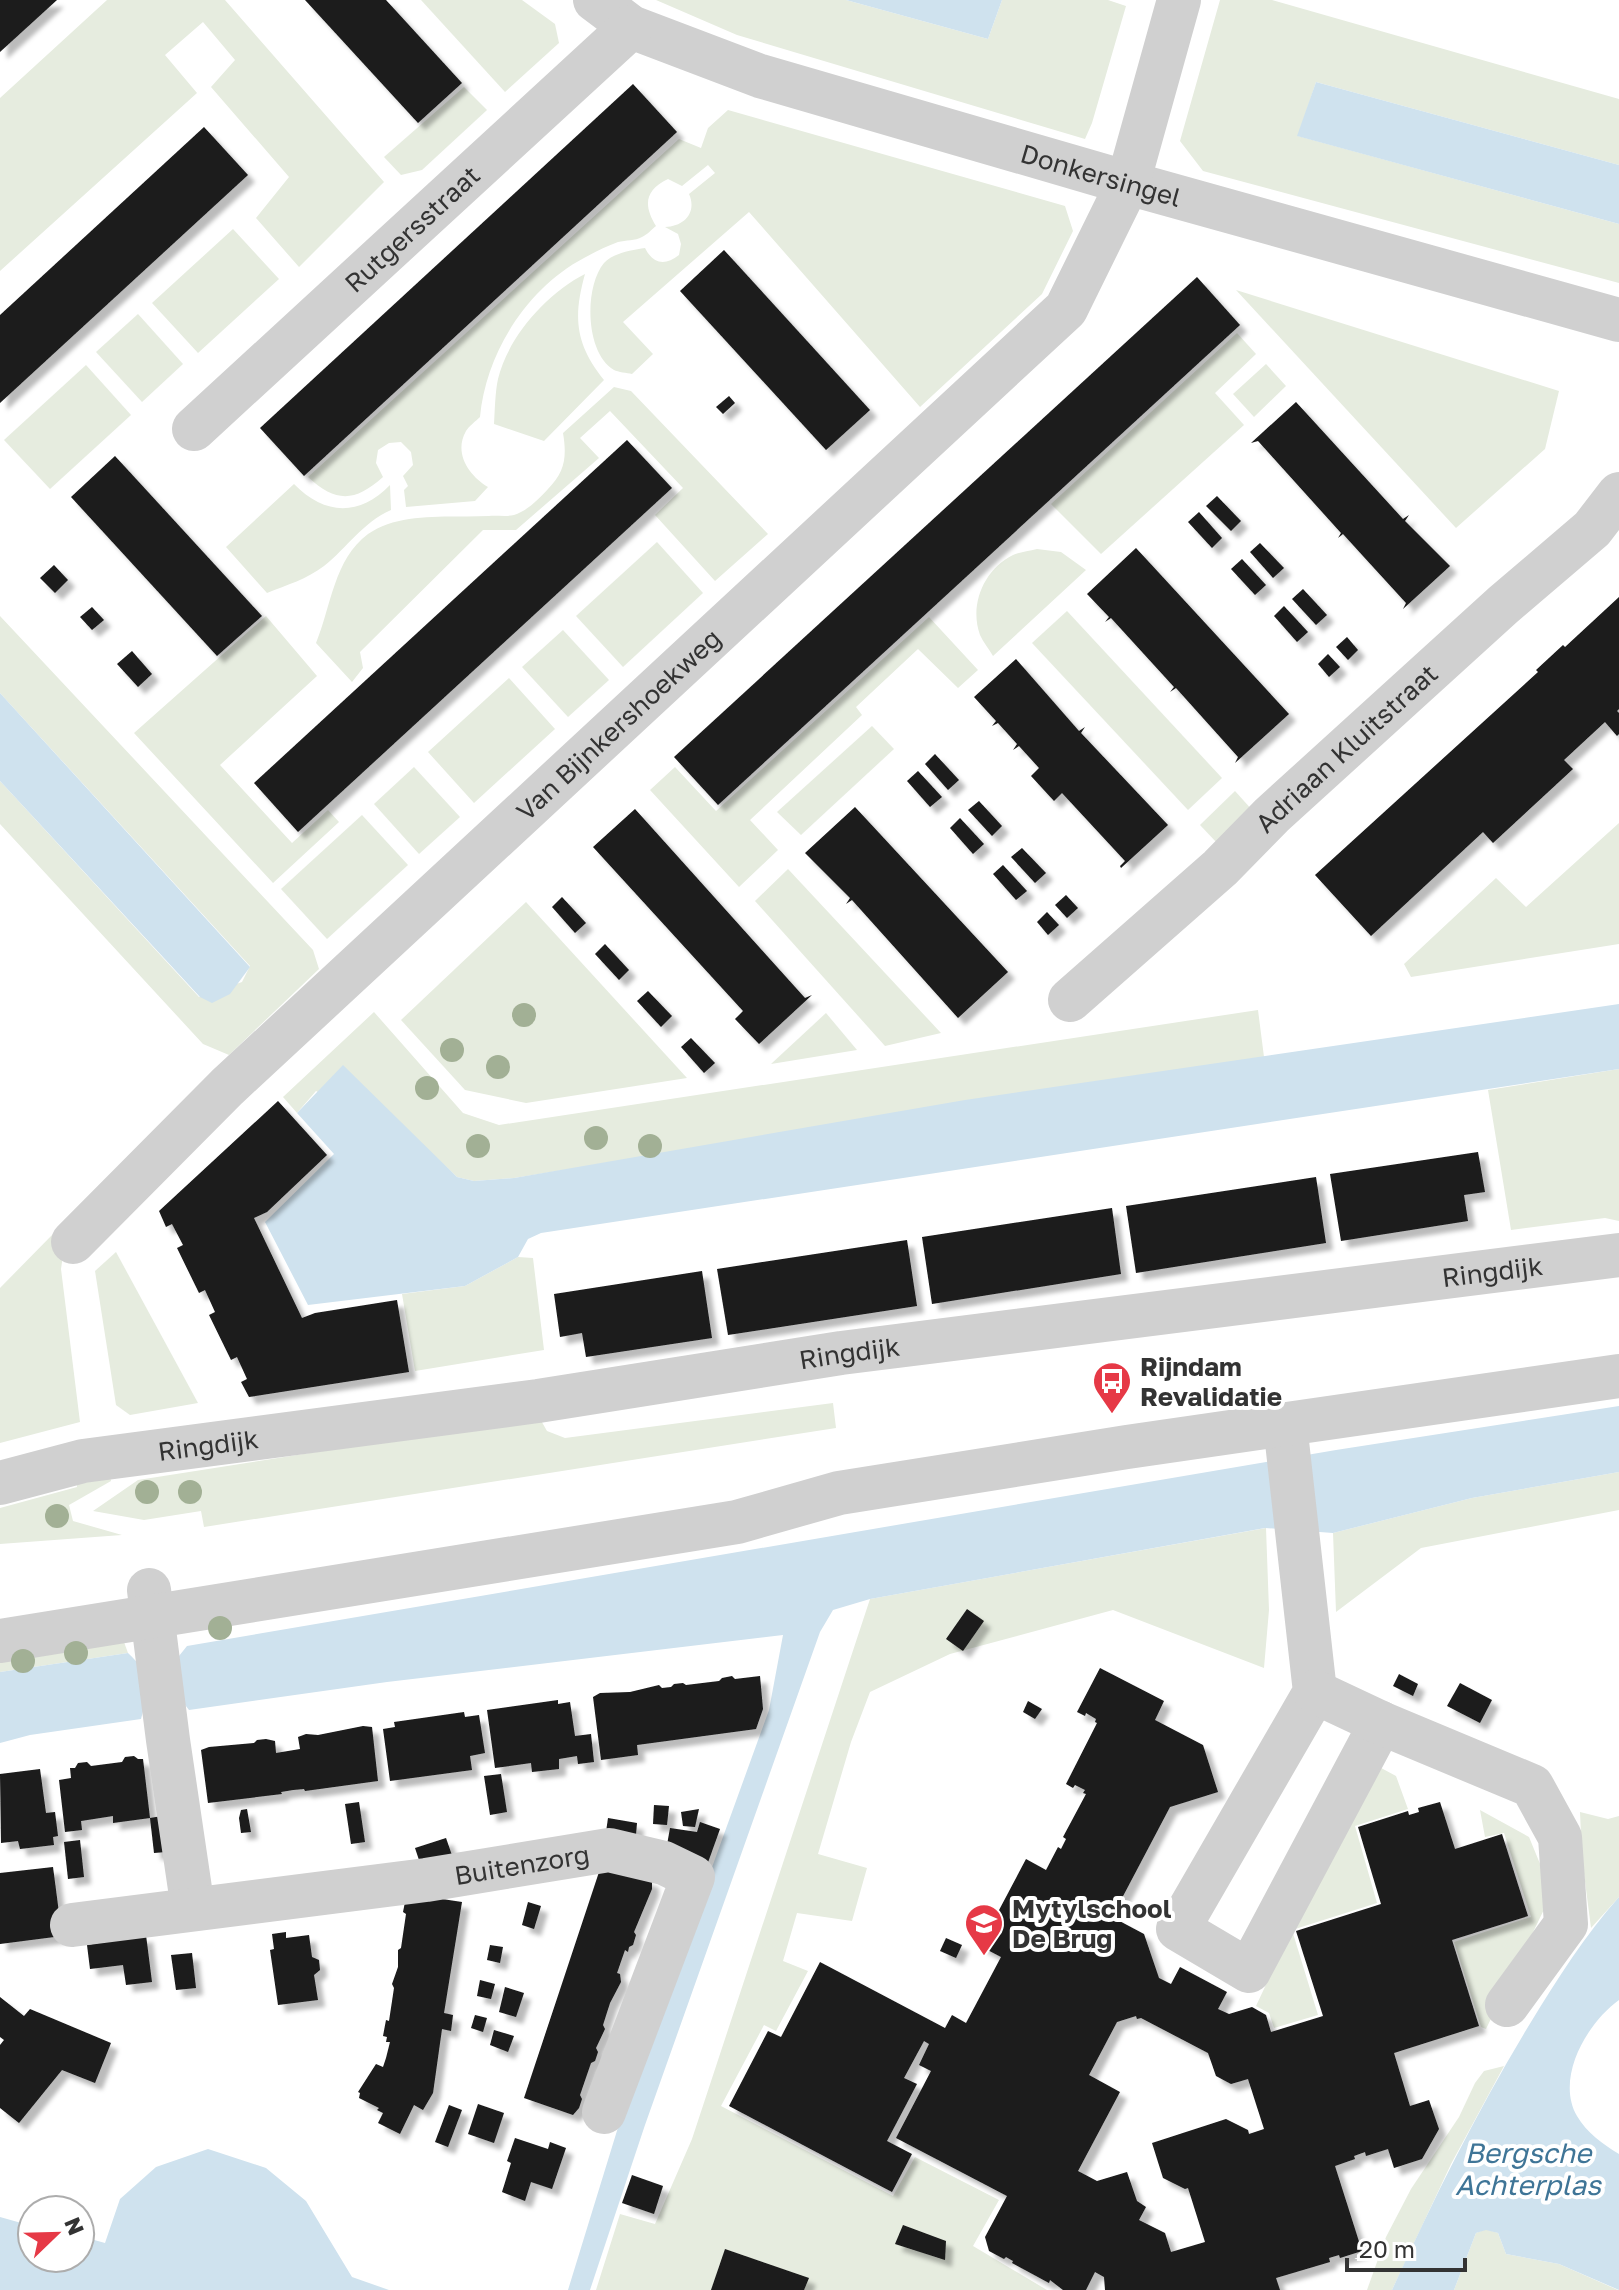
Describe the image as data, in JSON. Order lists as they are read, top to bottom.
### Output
{
  "streets": {
    "street": [
      "Donkersingel",
      "Rutgersstraat",
      "Van Bijnkershoekweg",
      "Adriaan Kluitstraat",
      "Ringdijk",
      "Buitenzorg"
    ]
  },
  "crossings": [
    ["Donkersingel", "Rutgersstraat"],
    ["Donkersingel", "Van Bijnkershoekweg"]
  ],
  "water": ["Bergsche Achterplas"],
  "places": {
    "bus stop": ["Rijndam Revalidatie"],
    "school or university": ["Mytylschool De Brug"]
  },
  "scale_bar": "20 m",
  "north": "top right"
}
